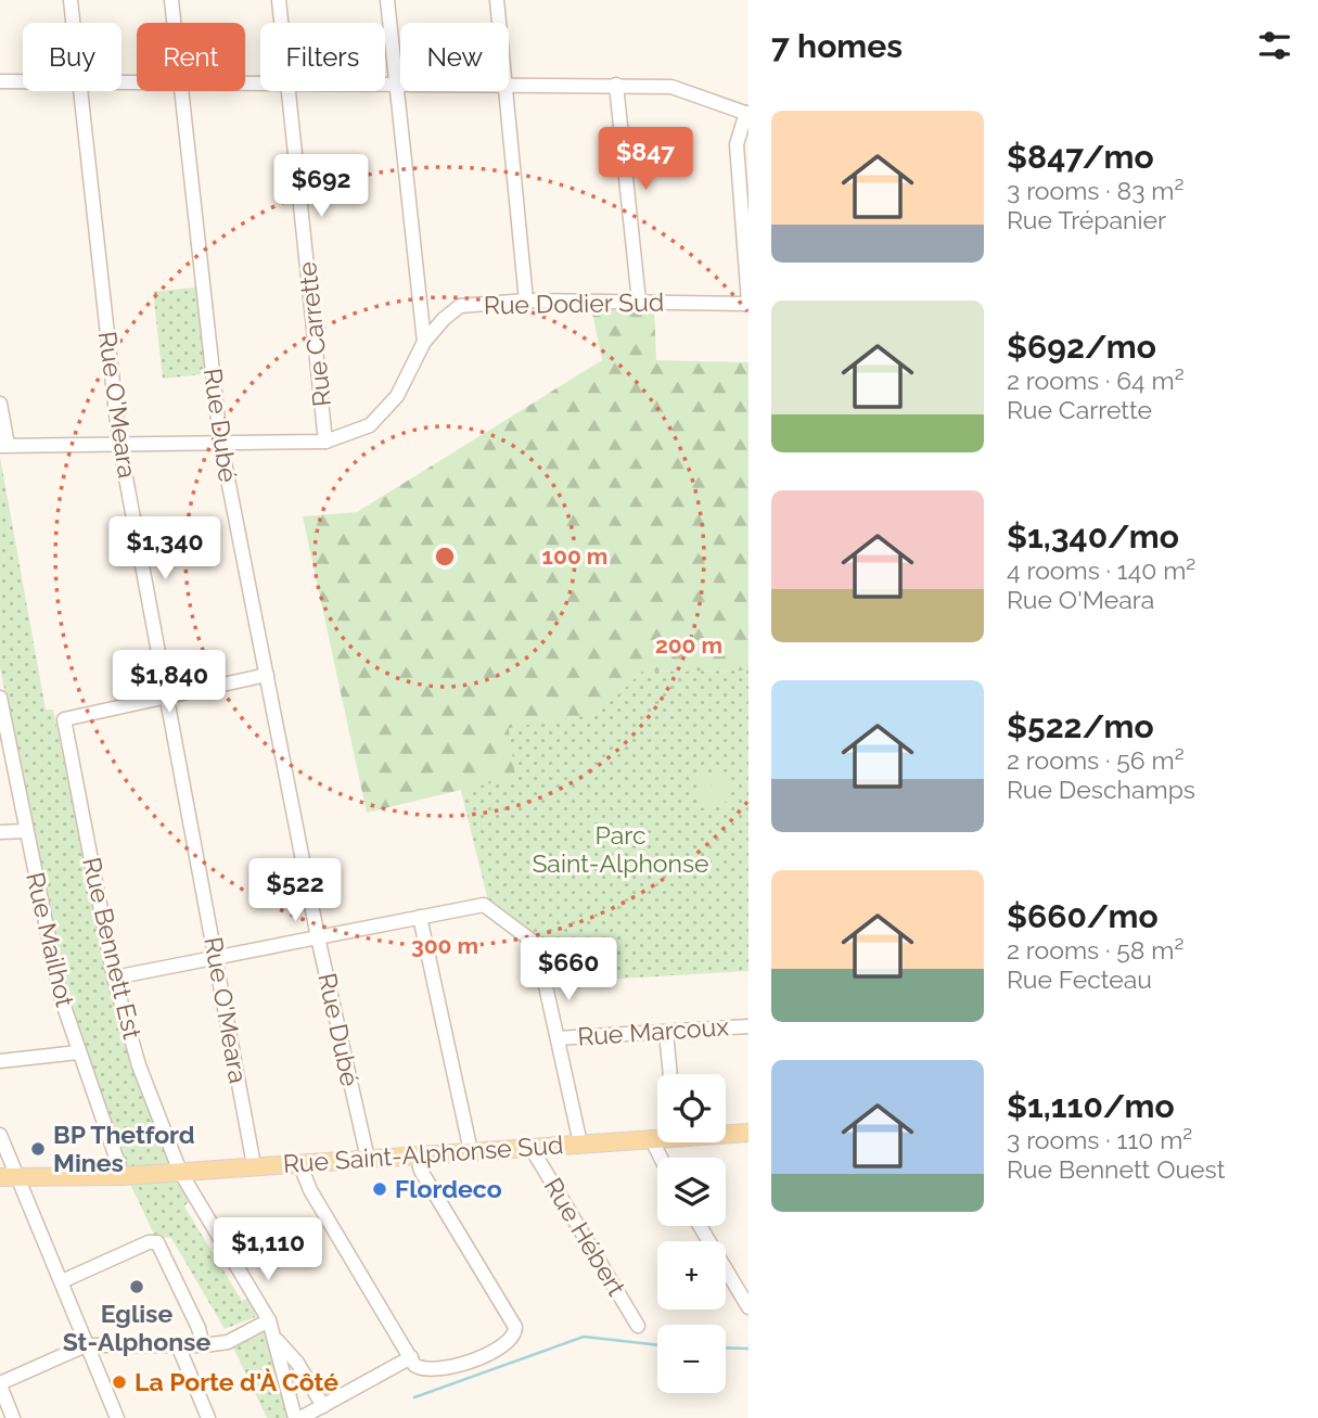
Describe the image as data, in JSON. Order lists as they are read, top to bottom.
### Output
{
  "streets": {
    "main road": ["Rue Saint-Alphonse Sud"],
    "street": [
      "Rue Dodier Sud",
      "Rue Carrette",
      "Rue O'Meara",
      "Rue Dubé",
      "Rue Mailhot",
      "Rue Bennett Est",
      "Rue Marcoux",
      "Rue Hébert"
    ]
  },
  "crossings": [
    ["Rue Dodier Sud", "Rue Carrette"],
    ["Rue Dodier Sud", "Rue O'Meara"],
    ["Rue Dodier Sud", "Rue Dubé"],
    ["Rue O'Meara", "Rue Bennett Est"],
    ["Rue O'Meara", "Rue Saint-Alphonse Sud"],
    ["Rue Dubé", "Rue Saint-Alphonse Sud"],
    ["Rue Mailhot", "Rue Saint-Alphonse Sud"],
    ["Rue Bennett Est", "Rue Saint-Alphonse Sud"],
    ["Rue Saint-Alphonse Sud", "Rue Hébert"]
  ],
  "parks": ["Parc Saint-Alphonse"],
  "places": [
    "BP Thetford Mines",
    "Flordeco",
    "Eglise St-Alphonse",
    "La Porte d'À Côté"
  ],
  "page": {
    "heading": "7 homes",
    "chip": [
      "Buy",
      "Rent",
      "Filters",
      "New"
    ],
    "list": [
      {
        "name": "$847/mo",
        "note": "3 rooms · 83 m² · Rue Trépanier"
      },
      {
        "name": "$692/mo",
        "note": "2 rooms · 64 m² · Rue Carrette"
      },
      {
        "name": "$1,340/mo",
        "note": "4 rooms · 140 m² · Rue O'Meara"
      },
      {
        "name": "$522/mo",
        "note": "2 rooms · 56 m² · Rue Deschamps"
      },
      {
        "name": "$660/mo",
        "note": "2 rooms · 58 m² · Rue Fecteau"
      },
      {
        "name": "$1,110/mo",
        "note": "3 rooms · 110 m² · Rue Bennett Ouest"
      }
    ],
    "price": [
      "$847",
      "$692",
      "$1,340",
      "$1,840",
      "$522",
      "$660",
      "$1,110"
    ],
    "map_buttons": ["+", "−"]
  },
  "rings": ["100 m", "200 m", "300 m"]
}
